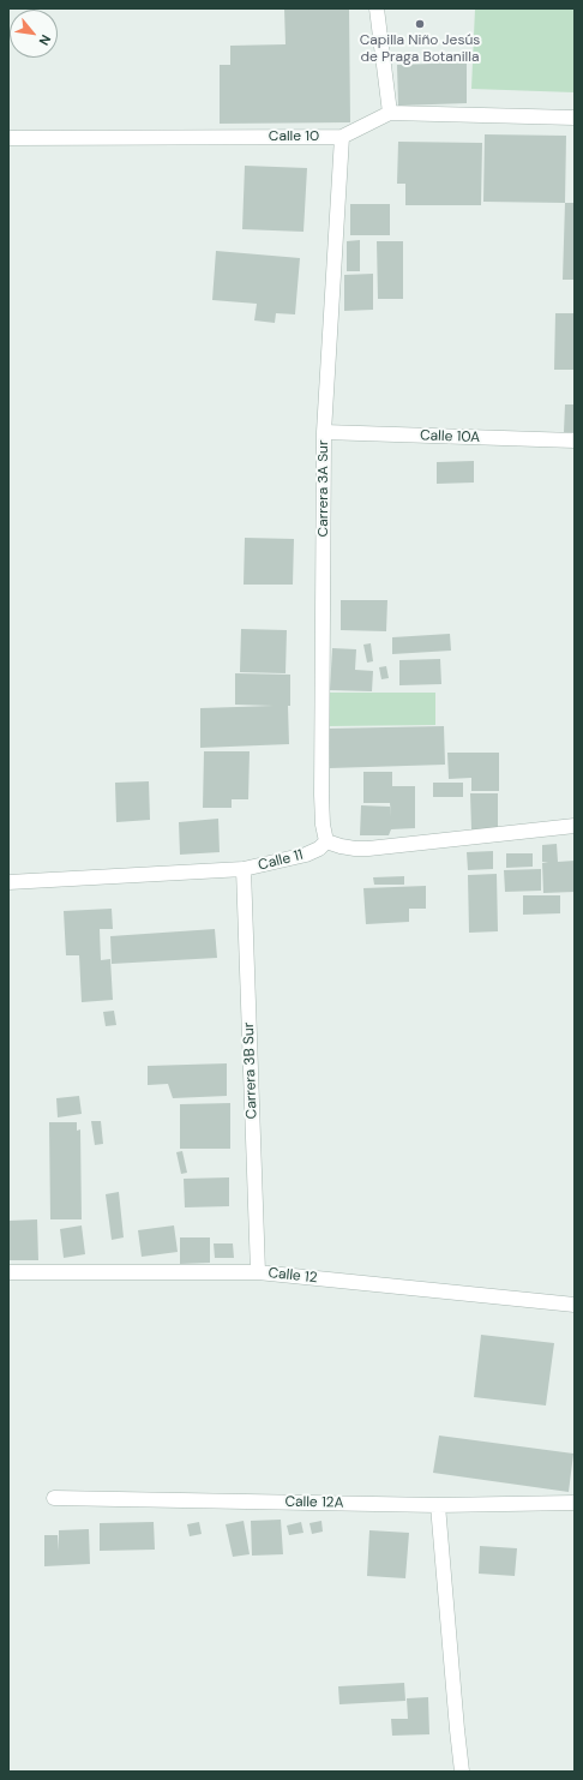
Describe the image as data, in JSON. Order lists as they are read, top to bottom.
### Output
{
  "streets": {
    "street": [
      "Calle 10",
      "Calle 10A",
      "Carrera 3A Sur",
      "Calle 11",
      "Carrera 3B Sur",
      "Calle 12",
      "Calle 12A"
    ]
  },
  "crossings": [
    ["Calle 10", "Carrera 3A Sur"],
    ["Calle 10A", "Carrera 3A Sur"],
    ["Carrera 3A Sur", "Calle 11"],
    ["Calle 11", "Carrera 3B Sur"],
    ["Carrera 3B Sur", "Calle 12"]
  ],
  "places": ["Capilla Niño Jesús de Praga Botanilla"],
  "north": "bottom right"
}
